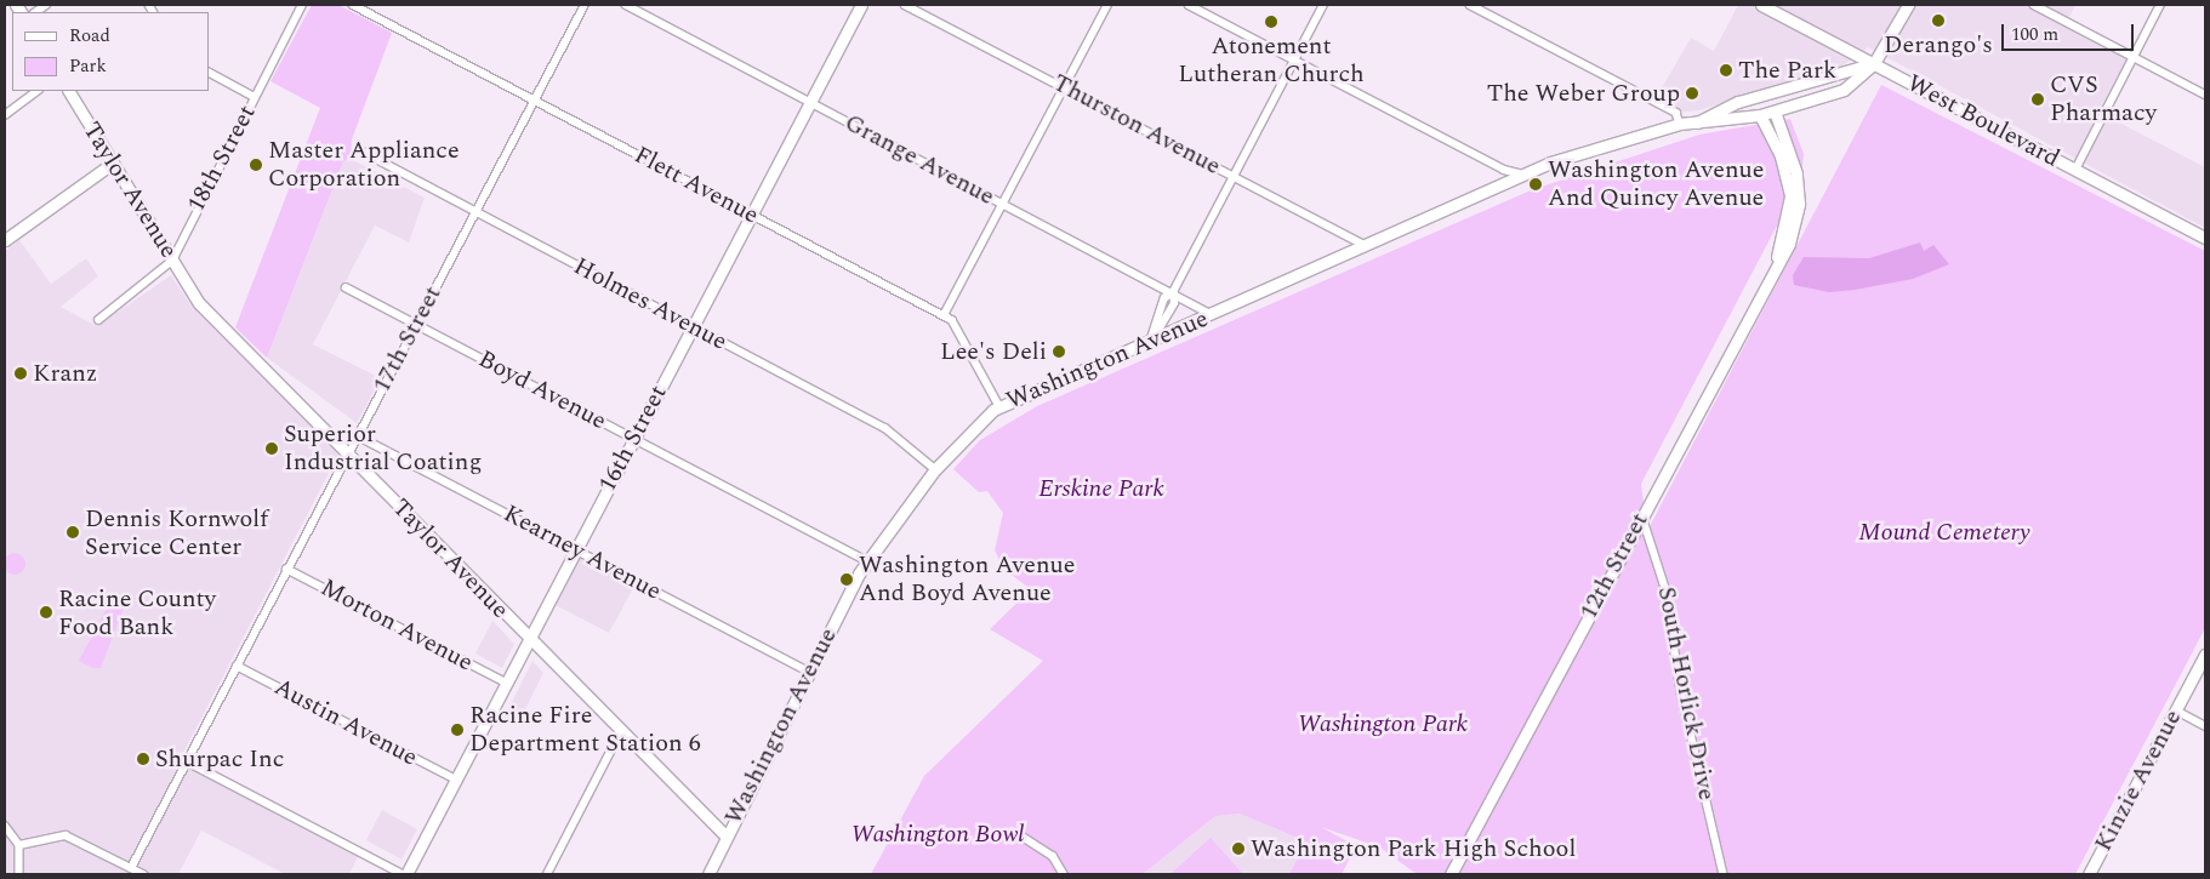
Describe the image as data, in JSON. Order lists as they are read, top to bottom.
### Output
{
  "streets": {
    "street": [
      "West Boulevard",
      "Thurston Avenue",
      "18th Street",
      "Grange Avenue",
      "Flett Avenue",
      "Taylor Avenue",
      "Holmes Avenue",
      "17th Street",
      "Washington Avenue",
      "Boyd Avenue",
      "16th Street",
      "Kearney Avenue",
      "12th Street",
      "Morton Avenue",
      "South Horlick Drive",
      "Austin Avenue",
      "Kinzie Avenue"
    ]
  },
  "crossings": [
    ["West Boulevard", "Washington Avenue"],
    ["Thurston Avenue", "Washington Avenue"],
    ["18th Street", "Taylor Avenue"],
    ["Grange Avenue", "Washington Avenue"],
    ["Grange Avenue", "16th Street"],
    ["Flett Avenue", "17th Street"],
    ["Flett Avenue", "Washington Avenue"],
    ["Flett Avenue", "16th Street"],
    ["Taylor Avenue", "17th Street"],
    ["Taylor Avenue", "Washington Avenue"],
    ["Taylor Avenue", "16th Street"],
    ["Holmes Avenue", "17th Street"],
    ["Holmes Avenue", "Washington Avenue"],
    ["Holmes Avenue", "16th Street"],
    ["17th Street", "Boyd Avenue"],
    ["17th Street", "Kearney Avenue"],
    ["17th Street", "Morton Avenue"],
    ["17th Street", "Austin Avenue"],
    ["Washington Avenue", "Boyd Avenue"],
    ["Washington Avenue", "Kearney Avenue"],
    ["Washington Avenue", "12th Street"],
    ["Boyd Avenue", "16th Street"],
    ["16th Street", "Kearney Avenue"],
    ["16th Street", "Morton Avenue"],
    ["16th Street", "Austin Avenue"],
    ["12th Street", "South Horlick Drive"]
  ],
  "parks": [
    "Erskine Park",
    "Mound Cemetery",
    "Washington Park",
    "Washington Bowl"
  ],
  "places": [
    "Derango's",
    "Atonement Lutheran Church",
    "The Park",
    "The Weber Group",
    "CVS Pharmacy",
    "Master Appliance Corporation",
    "Washington Avenue And Quincy Avenue",
    "Lee's Deli",
    "Kranz",
    "Superior Industrial Coating",
    "Dennis Kornwolf Service Center",
    "Washington Avenue And Boyd Avenue",
    "Racine County Food Bank",
    "Racine Fire Department Station 6",
    "Shurpac Inc",
    "Washington Park High School"
  ],
  "legend": ["Road", "Park"],
  "scale_bar": "100 m"
}
